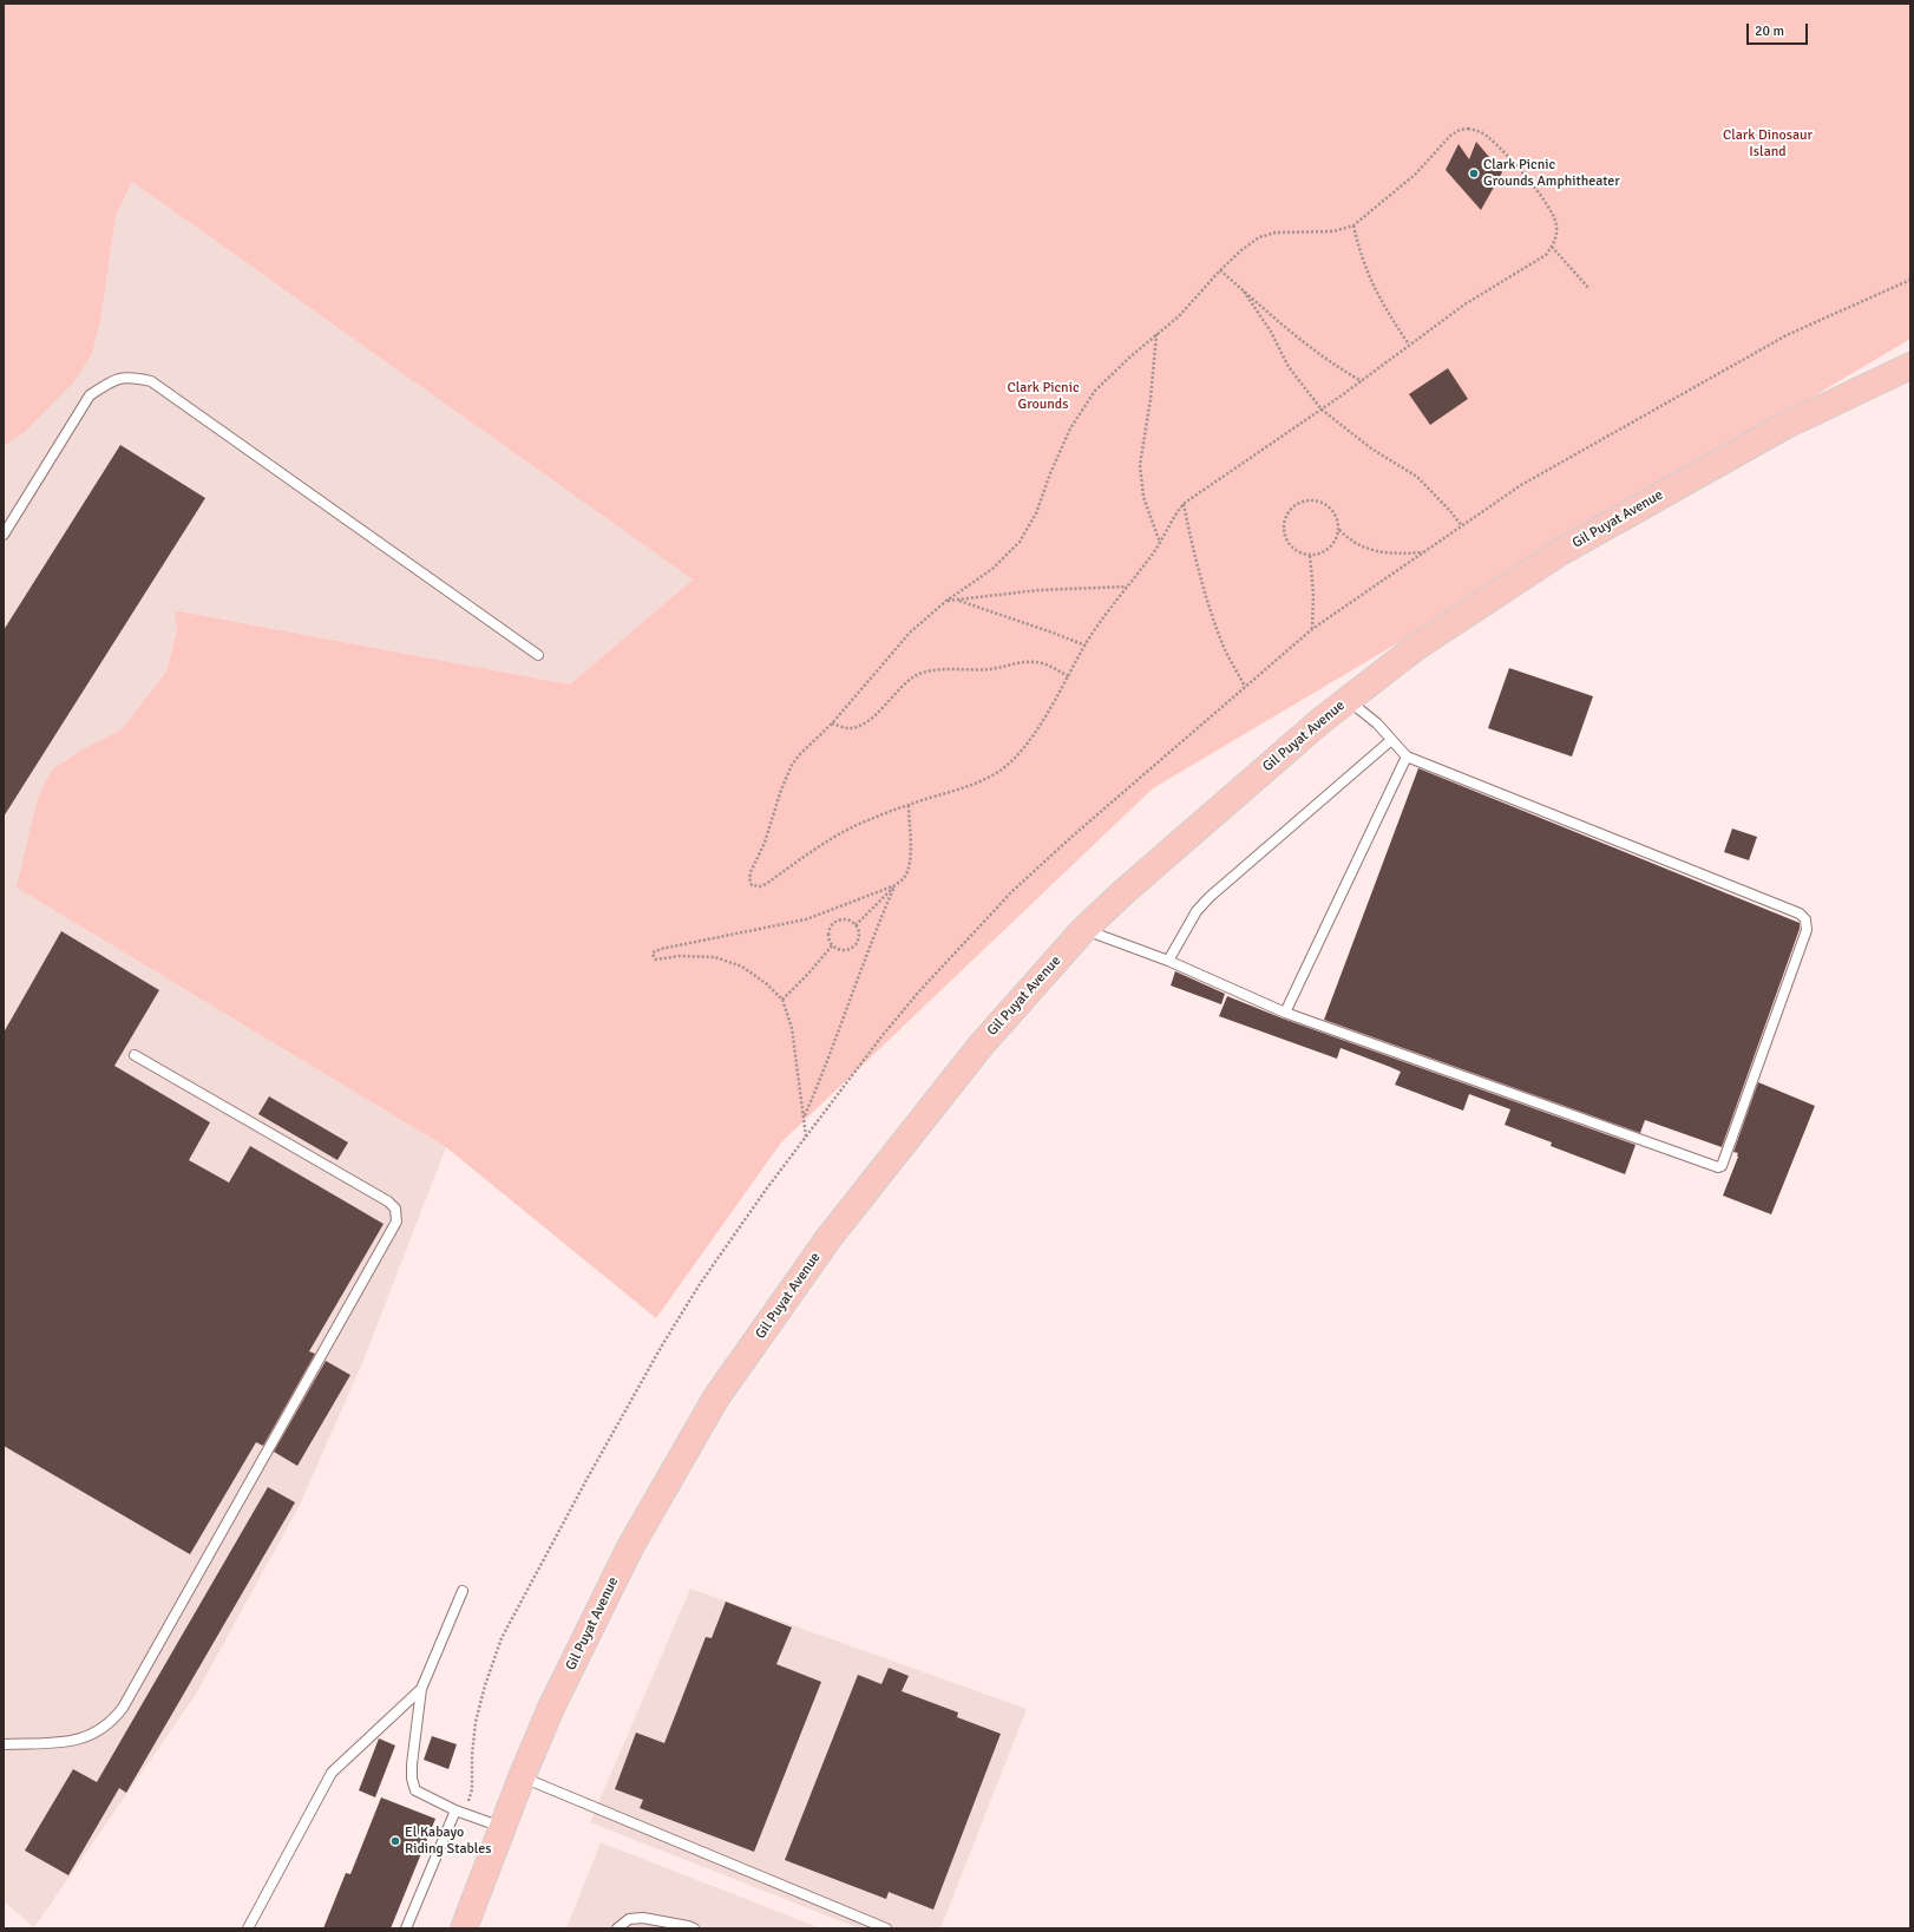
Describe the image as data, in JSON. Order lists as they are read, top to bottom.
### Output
{
  "streets": {
    "main road": ["Gil Puyat Avenue"]
  },
  "parks": ["Clark Dinosaur Island", "Clark Picnic Grounds"],
  "places": ["Clark Picnic Grounds Amphitheater", "El Kabayo Riding Stables"],
  "scale_bar": "20 m"
}
